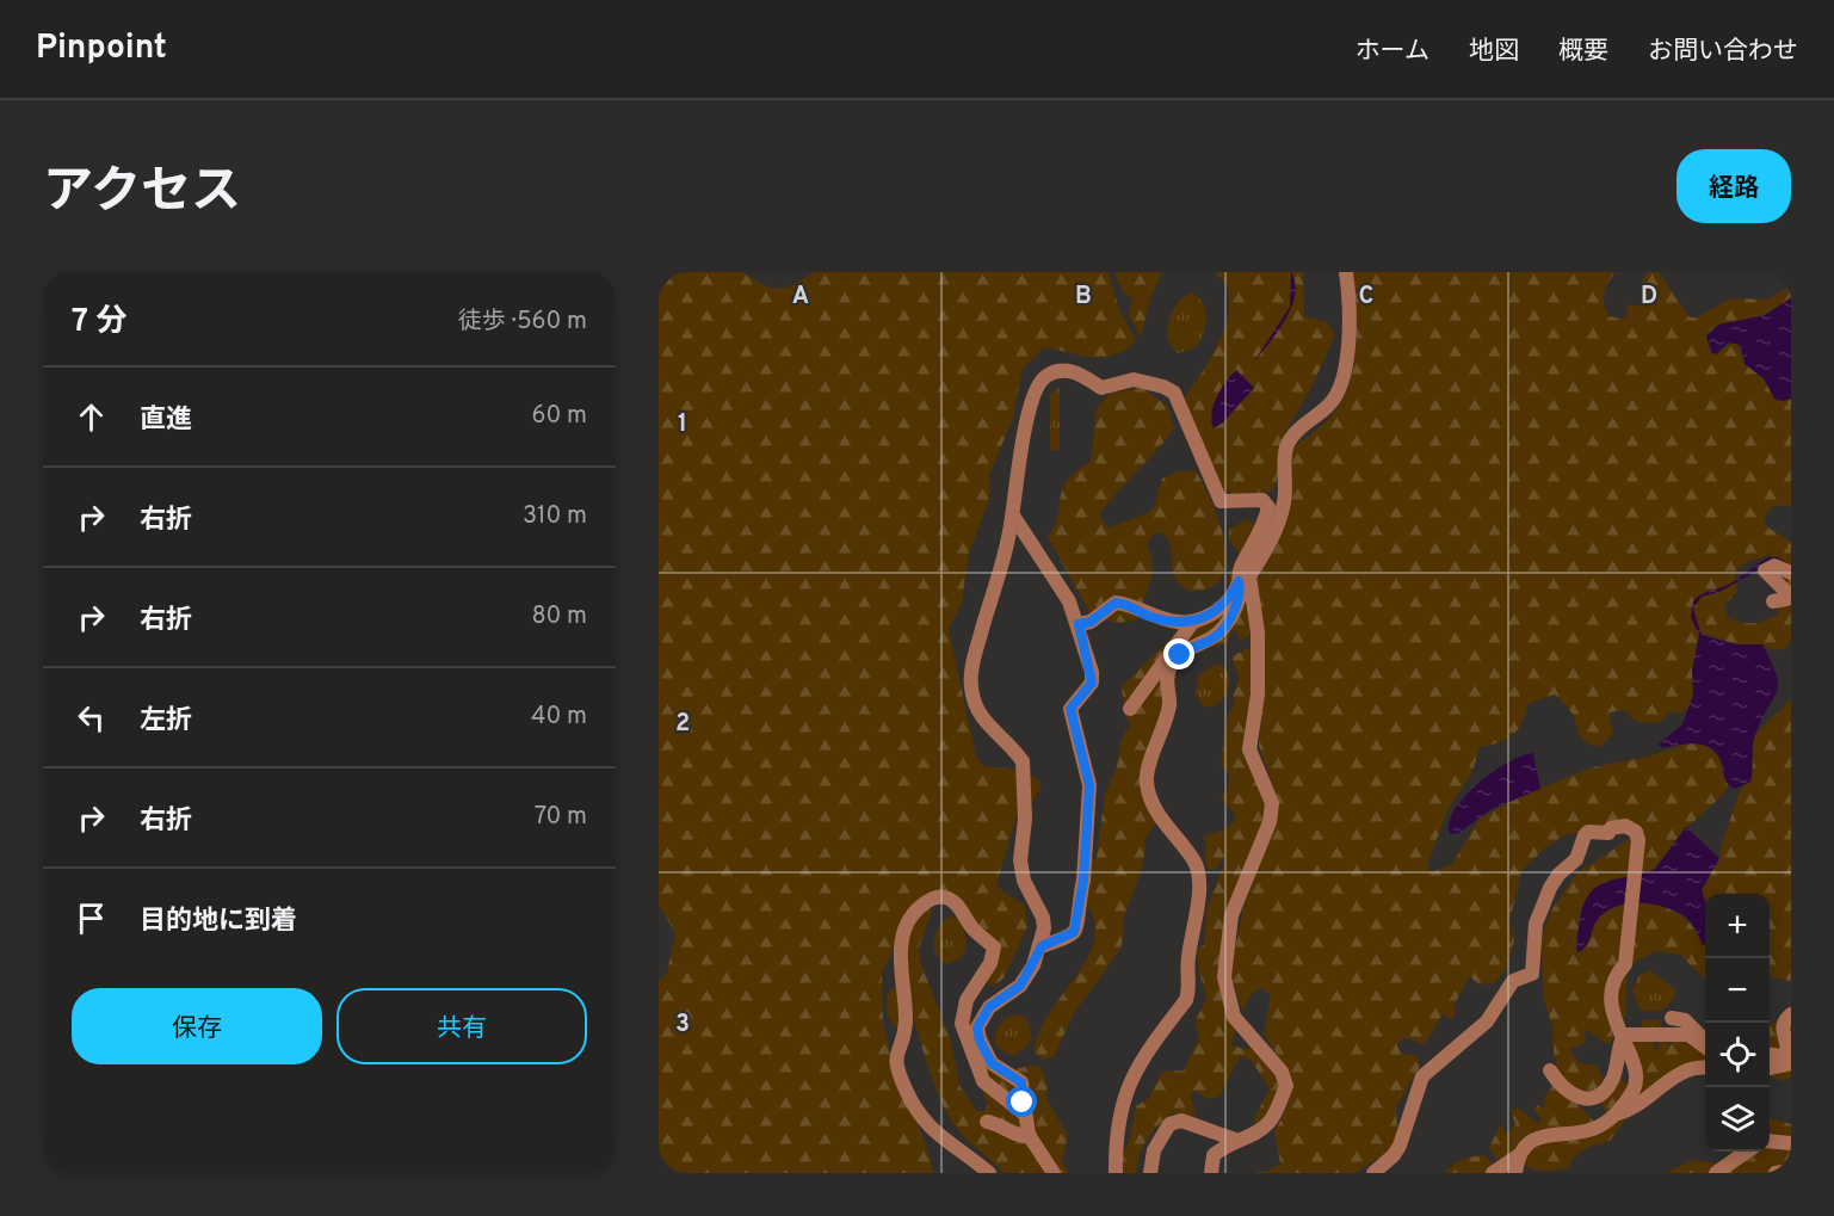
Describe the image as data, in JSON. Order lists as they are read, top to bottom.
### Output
{
  "page": {
    "header": "Pinpoint",
    "nav": [
      "ホーム",
      "地図",
      "概要",
      "お問い合わせ"
    ],
    "title": "アクセス",
    "buttons": [
      "経路",
      ["保存", "共有"]
    ],
    "heading": ["7 分", "徒歩 · 560 m"],
    "list": [
      ["直進", "60 m"],
      ["右折", "310 m"],
      ["右折", "80 m"],
      ["左折", "40 m"],
      ["右折", "70 m"],
      "目的地に到着"
    ],
    "map_buttons": ["+", "−"]
  },
  "grid": {
    "columns": [
      "A",
      "B",
      "C",
      "D"
    ],
    "rows": ["1", "2", "3"]
  }
}
